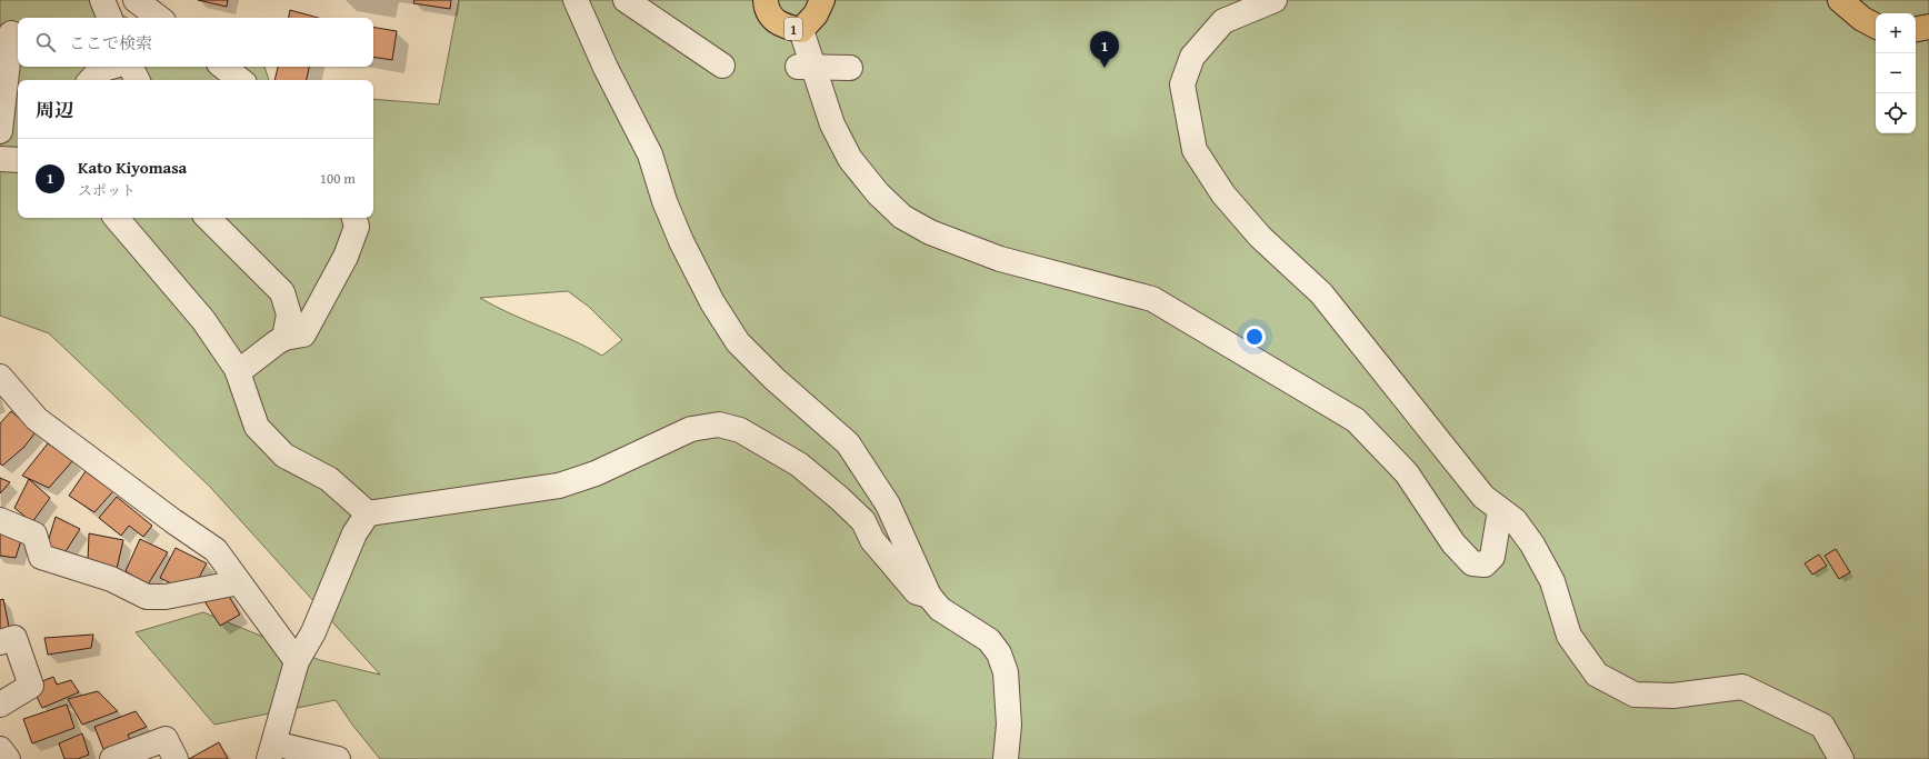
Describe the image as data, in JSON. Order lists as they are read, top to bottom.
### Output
{
  "streets": {
    "main road": ["1"]
  },
  "page": {
    "map_buttons": ["+", "−"],
    "search": "ここで検索",
    "pins": "1",
    "heading": "周辺",
    "list": [
      {
        "mark": "1",
        "name": "Kato Kiyomasa",
        "note": "スポット",
        "value": "100 m"
      }
    ]
  }
}
